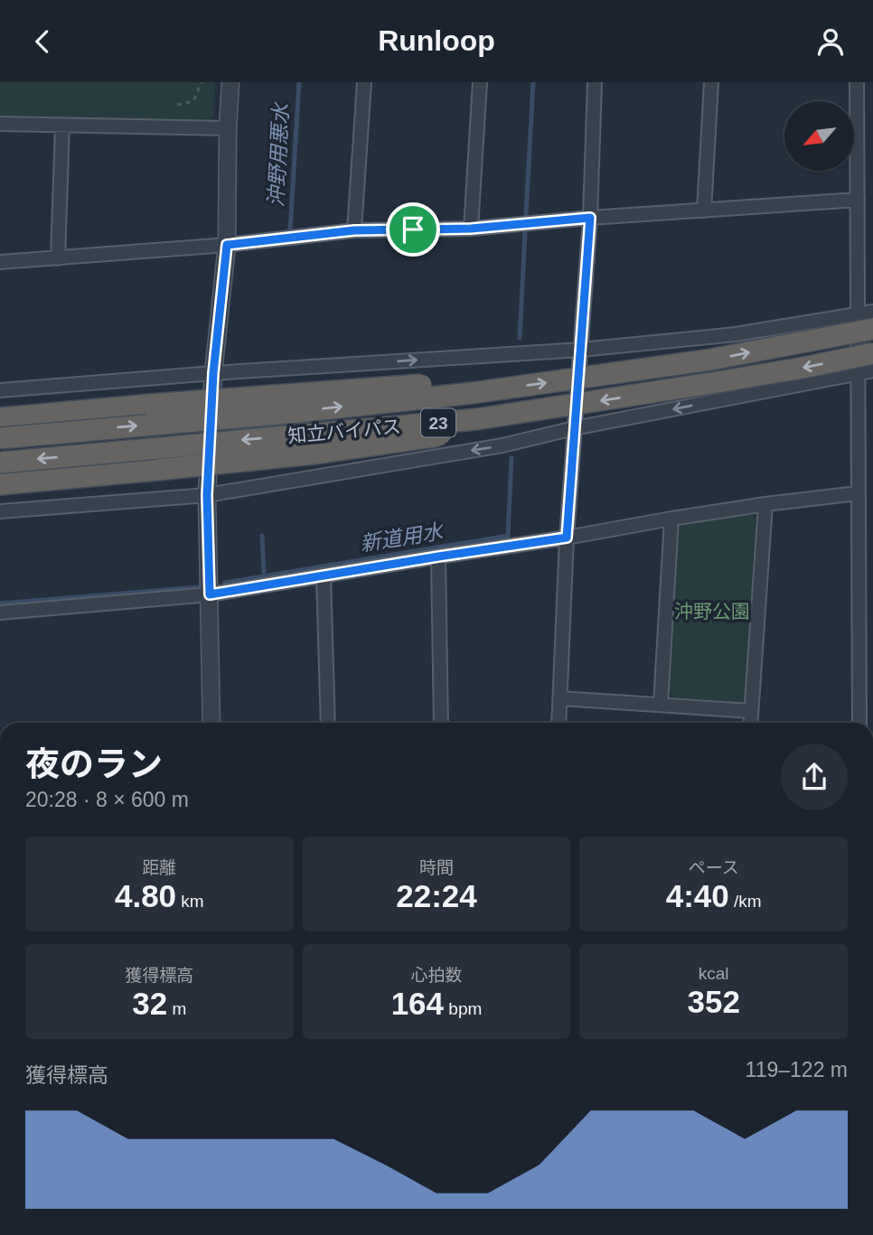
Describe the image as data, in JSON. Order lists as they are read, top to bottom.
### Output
{
  "streets": {
    "highway": ["23", "知立バイパス"]
  },
  "water": ["沖野用悪水", "新道用水"],
  "parks": ["沖野公園"],
  "north": "bottom left",
  "page": {
    "header": "Runloop",
    "heading": ["夜のラン", "20:28 · 8 × 600 m"],
    "stats": [
      ["距離", "4.80 km"],
      ["時間", "22:24"],
      ["ペース", "4:40 /km"],
      ["獲得標高", "32 m"],
      ["心拍数", "164 bpm"],
      ["kcal", "352"]
    ],
    "chart": ["獲得標高", "119–122 m"]
  }
}
